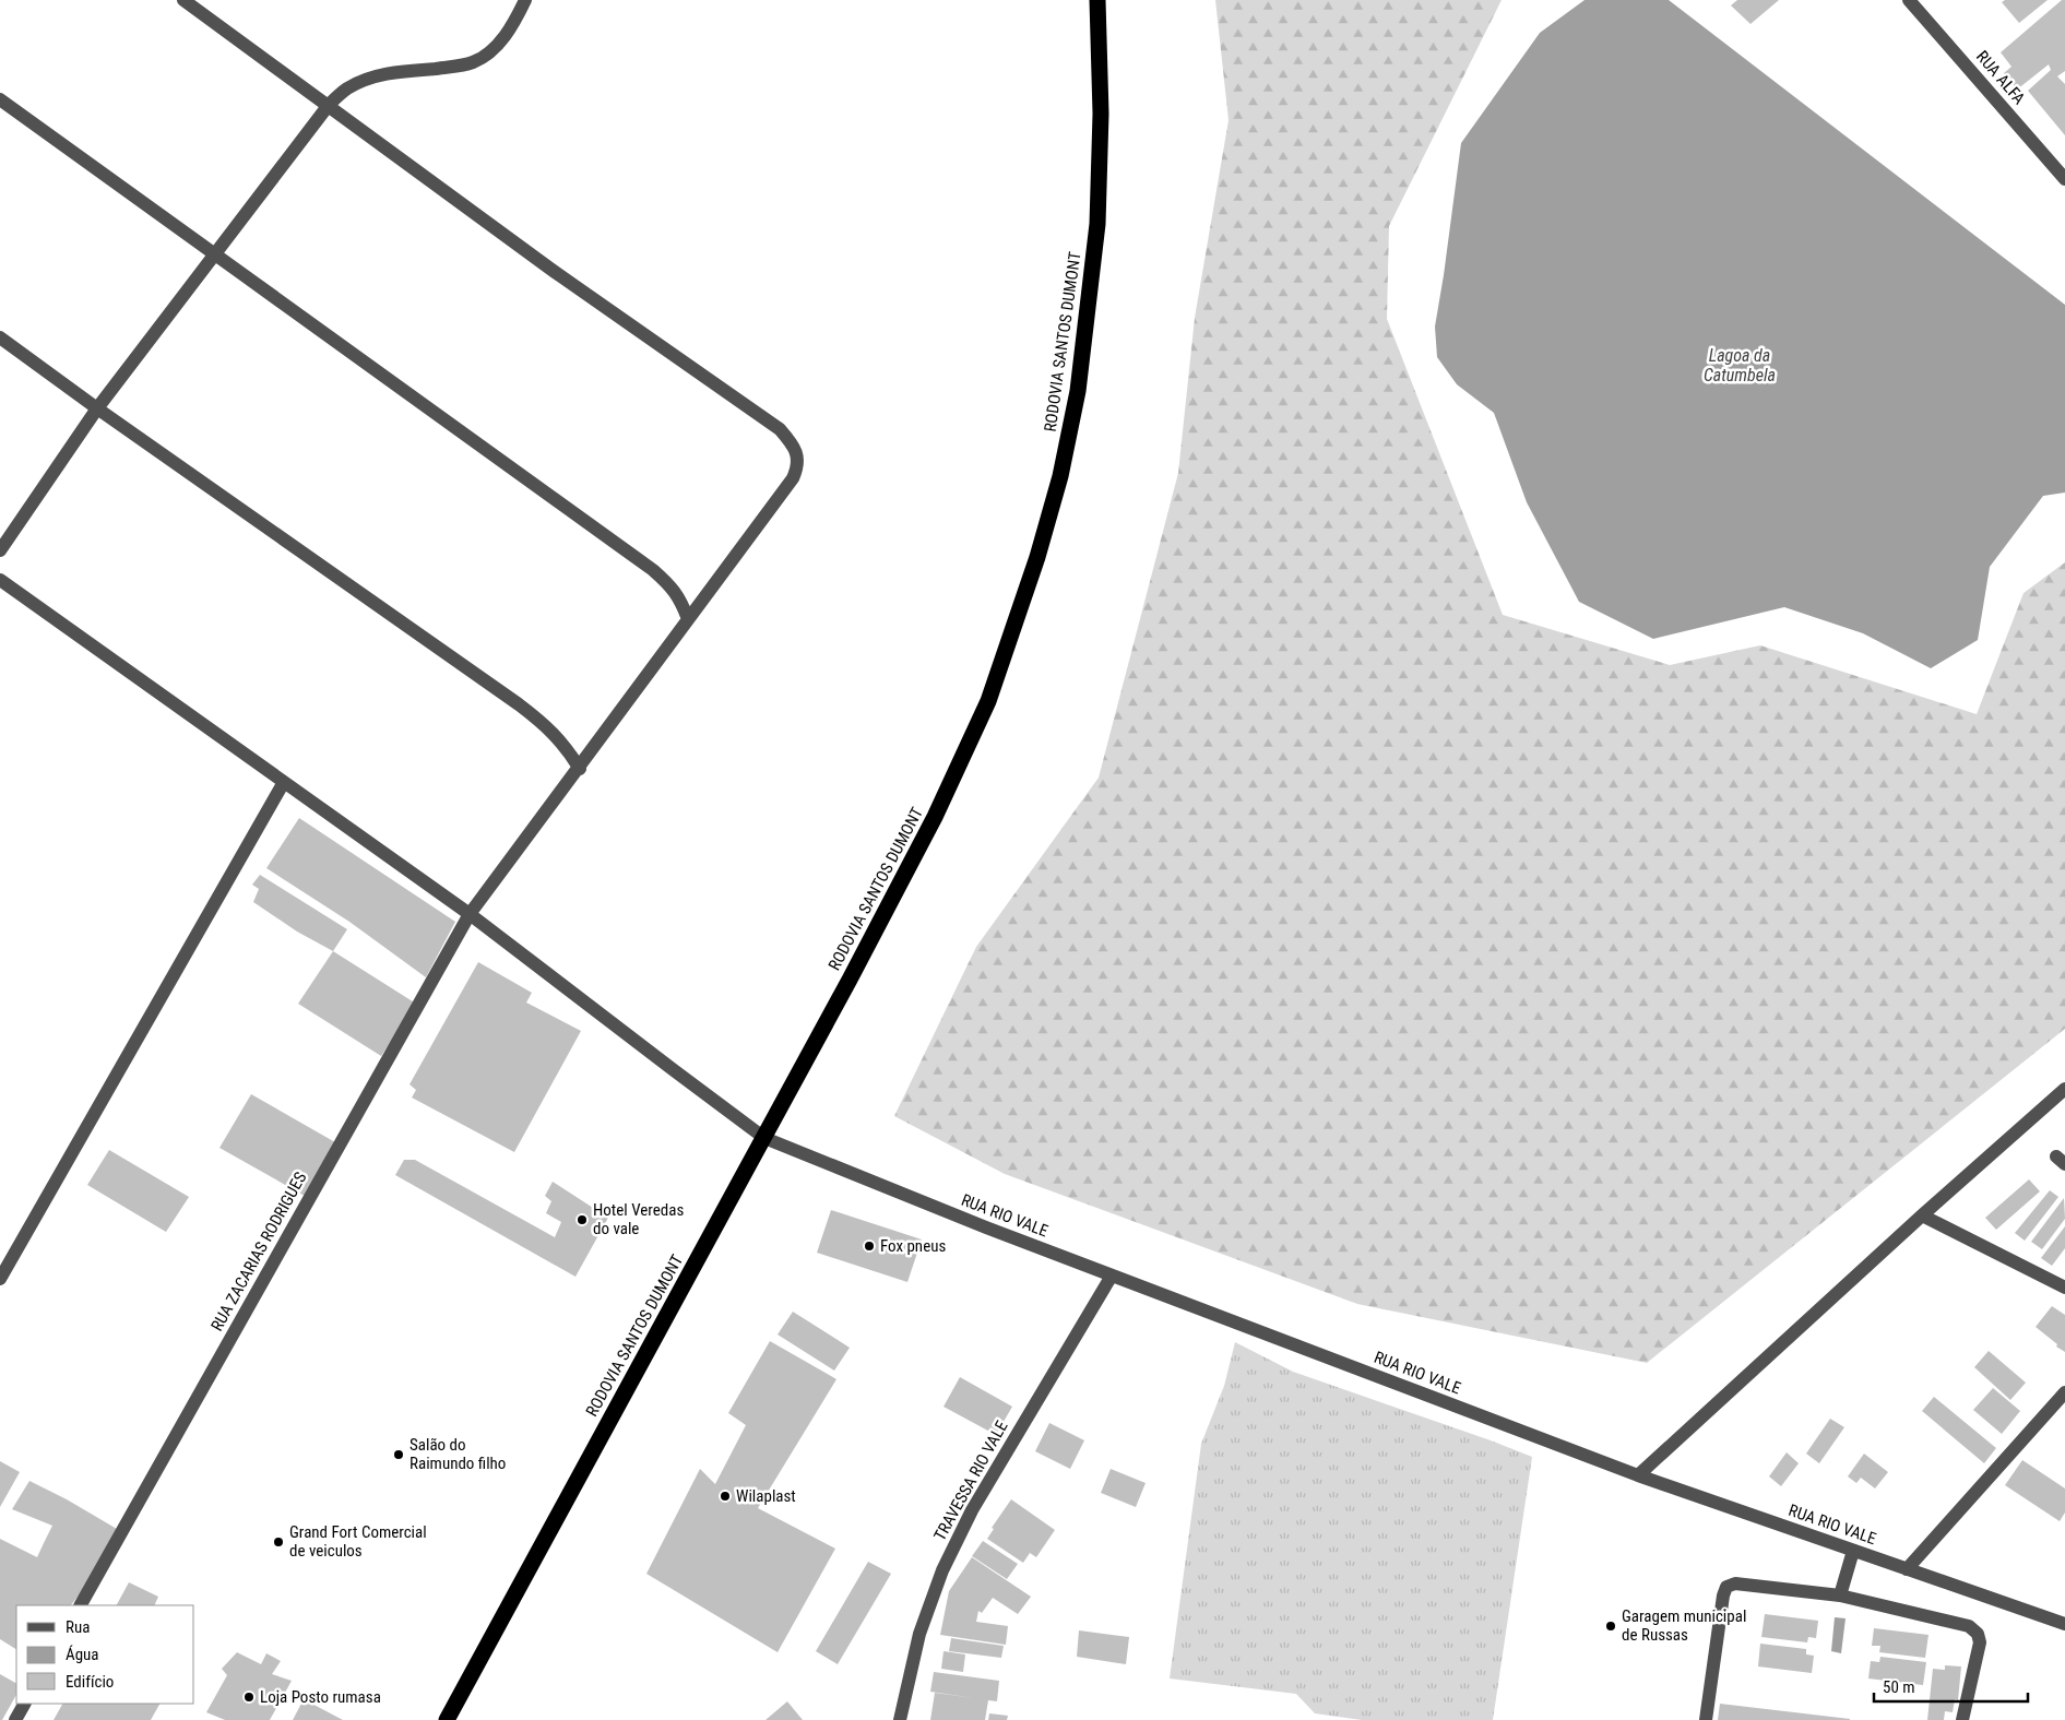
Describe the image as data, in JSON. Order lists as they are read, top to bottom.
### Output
{
  "streets": {
    "highway": ["RODOVIA SANTOS DUMONT"],
    "street": [
      "RUA ALFA",
      "RUA RIO VALE",
      "RUA ZACARIAS RODRIGUES",
      "TRAVESSA RIO VALE"
    ]
  },
  "crossings": [
    ["RODOVIA SANTOS DUMONT", "RUA RIO VALE"],
    ["RUA RIO VALE", "RUA ZACARIAS RODRIGUES"],
    ["RUA RIO VALE", "TRAVESSA RIO VALE"]
  ],
  "water": ["Lagoa da Catumbela"],
  "places": [
    "Hotel Veredas do vale",
    "Fox pneus",
    "Salão do Raimundo filho",
    "Wilaplast",
    "Grand Fort Comercial de veiculos",
    "Garagem municipal de Russas",
    "Loja Posto rumasa"
  ],
  "legend": ["Rua", "Água", "Edifício"],
  "scale_bar": "50 m"
}
